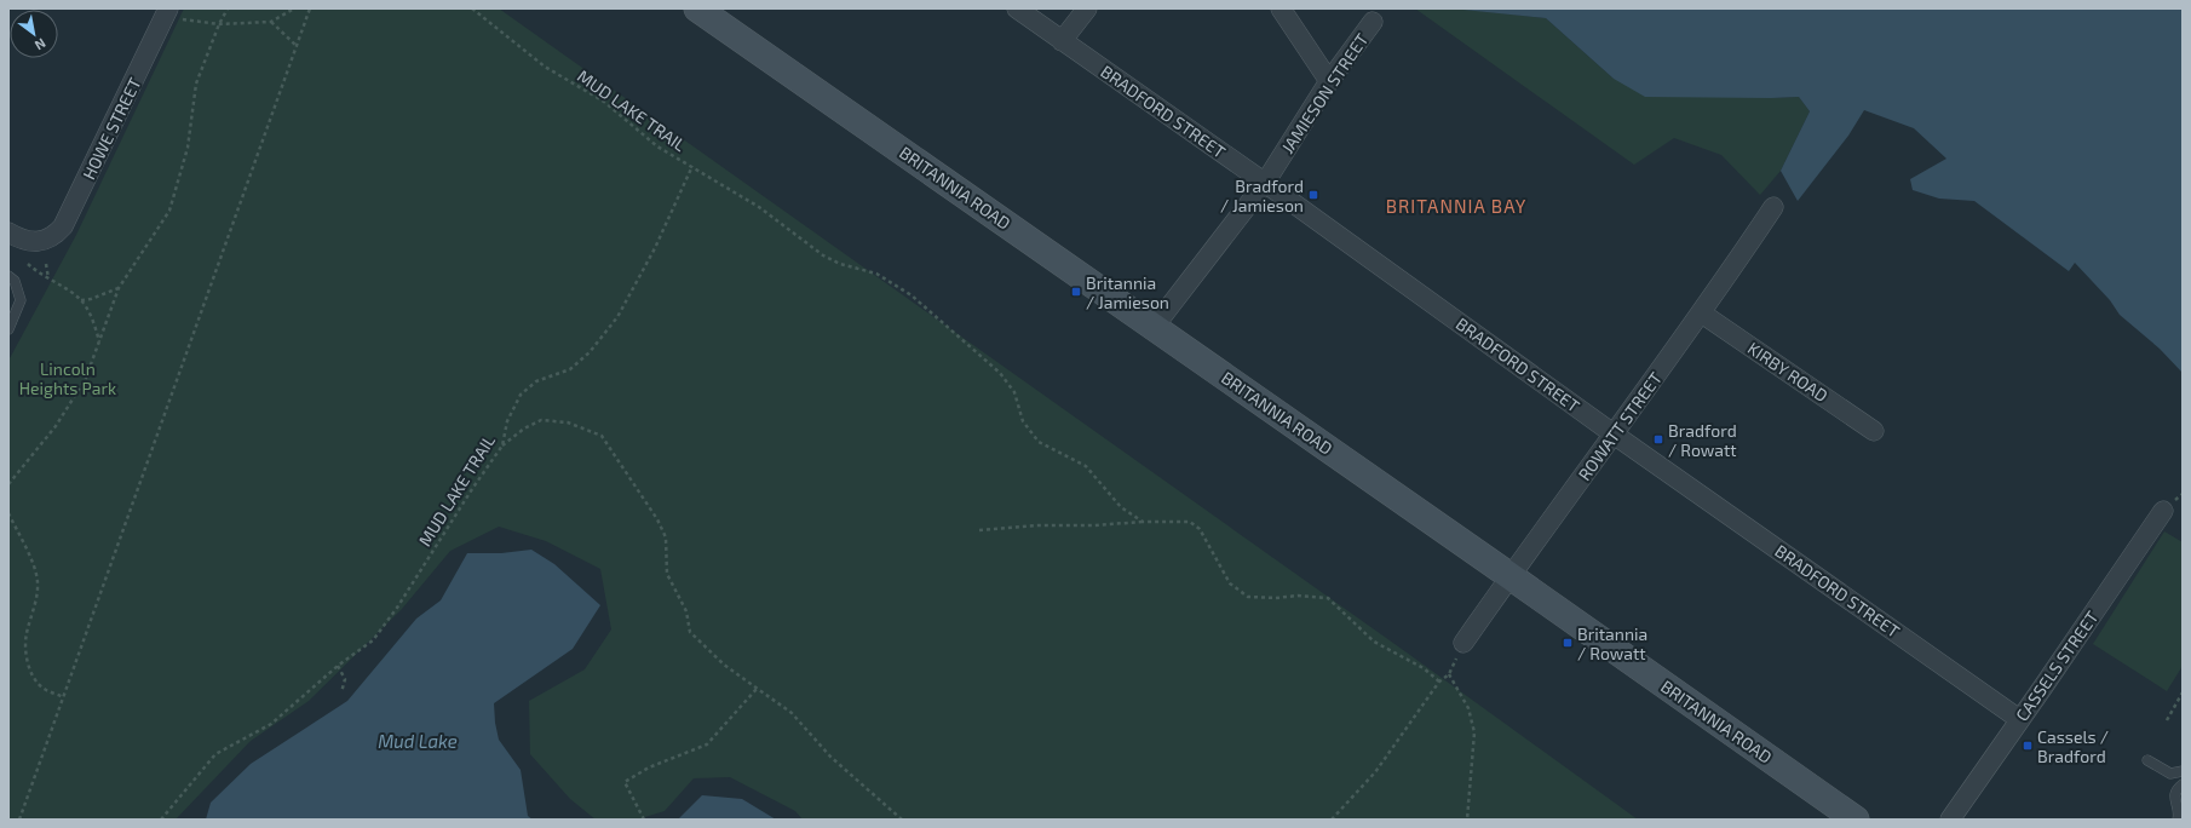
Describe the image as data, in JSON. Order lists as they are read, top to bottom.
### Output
{
  "streets": {
    "street": [
      "JAMIESON STREET",
      "BRADFORD STREET",
      "HOWE STREET",
      "BRITANNIA ROAD",
      "KIRBY ROAD",
      "ROWATT STREET",
      "CASSELS STREET"
    ],
    "path": ["MUD LAKE TRAIL"]
  },
  "crossings": [
    ["JAMIESON STREET", "BRADFORD STREET"],
    ["JAMIESON STREET", "BRITANNIA ROAD"],
    ["BRADFORD STREET", "ROWATT STREET"],
    ["BRADFORD STREET", "CASSELS STREET"],
    ["BRITANNIA ROAD", "ROWATT STREET"],
    ["KIRBY ROAD", "ROWATT STREET"]
  ],
  "districts": ["BRITANNIA BAY"],
  "water": ["Mud Lake"],
  "parks": ["Lincoln Heights Park"],
  "places": {
    "transit": [
      "Bradford / Jamieson",
      "Britannia / Jamieson",
      "Bradford / Rowatt",
      "Britannia / Rowatt",
      "Cassels / Bradford"
    ]
  },
  "north": "bottom right"
}
